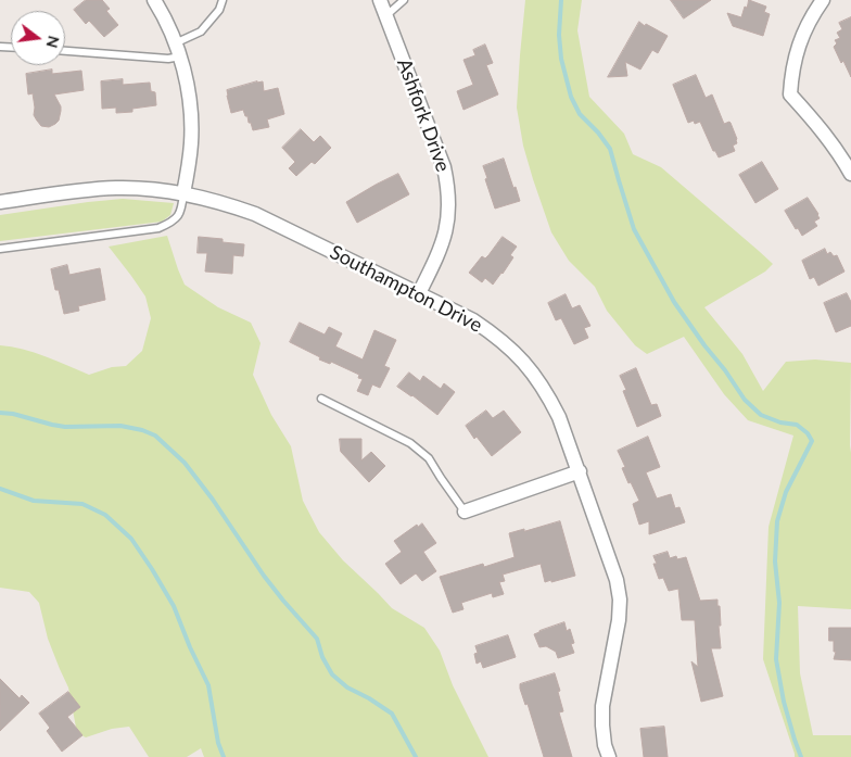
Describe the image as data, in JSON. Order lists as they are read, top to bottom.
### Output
{
  "streets": {
    "street": ["Ashfork Drive", "Southampton Drive"]
  },
  "crossings": [
    ["Ashfork Drive", "Southampton Drive"]
  ],
  "north": "right"
}
